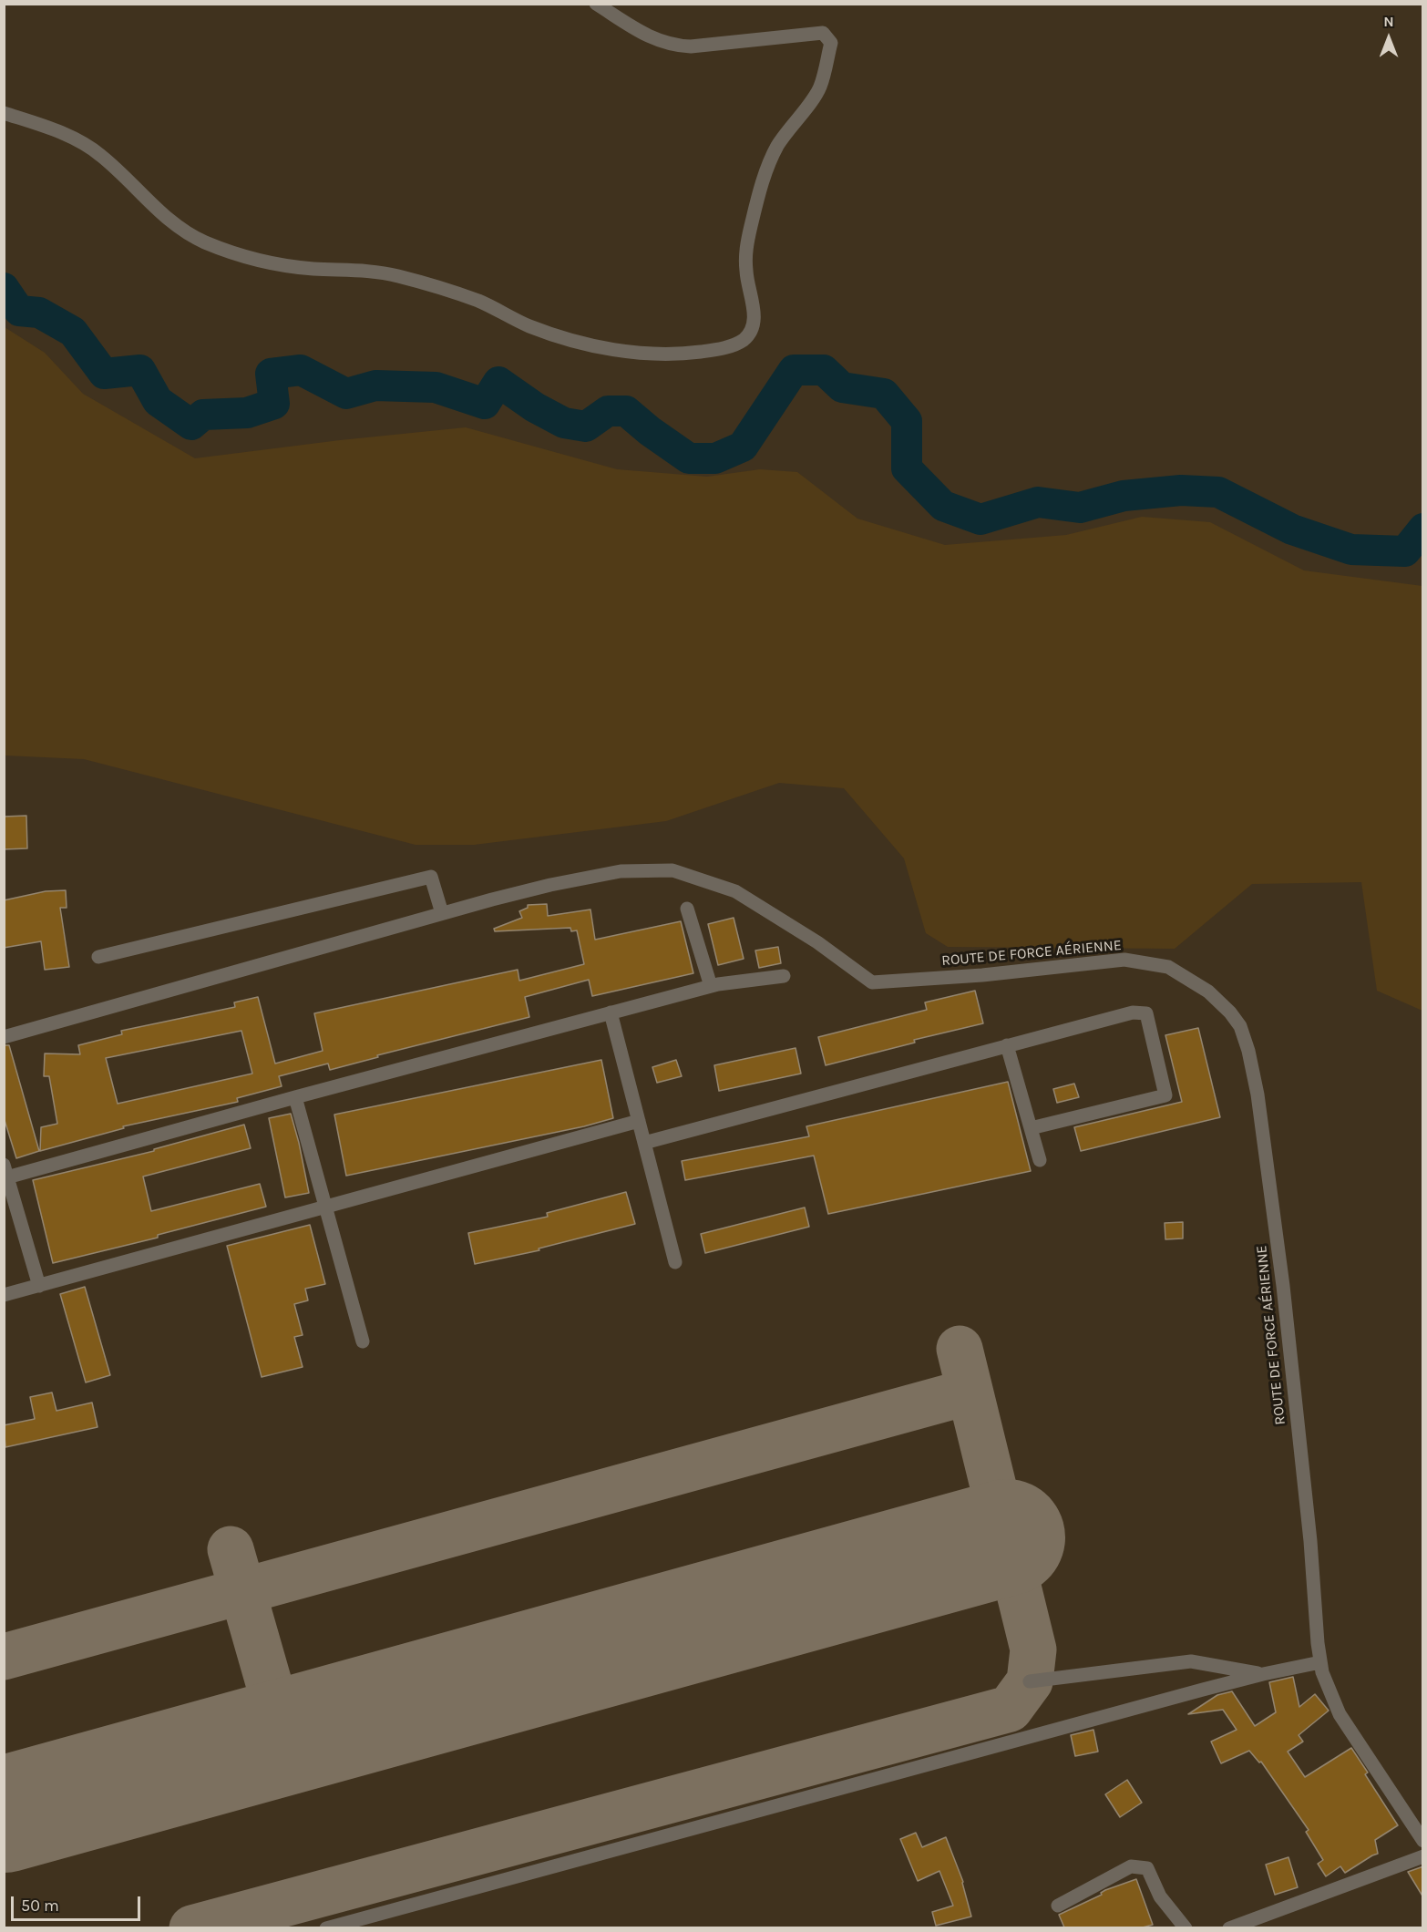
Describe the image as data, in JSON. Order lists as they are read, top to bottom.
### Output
{
  "streets": {
    "street": ["ROUTE DE FORCE AÉRIENNE"]
  },
  "scale_bar": "50 m",
  "north": "top"
}
